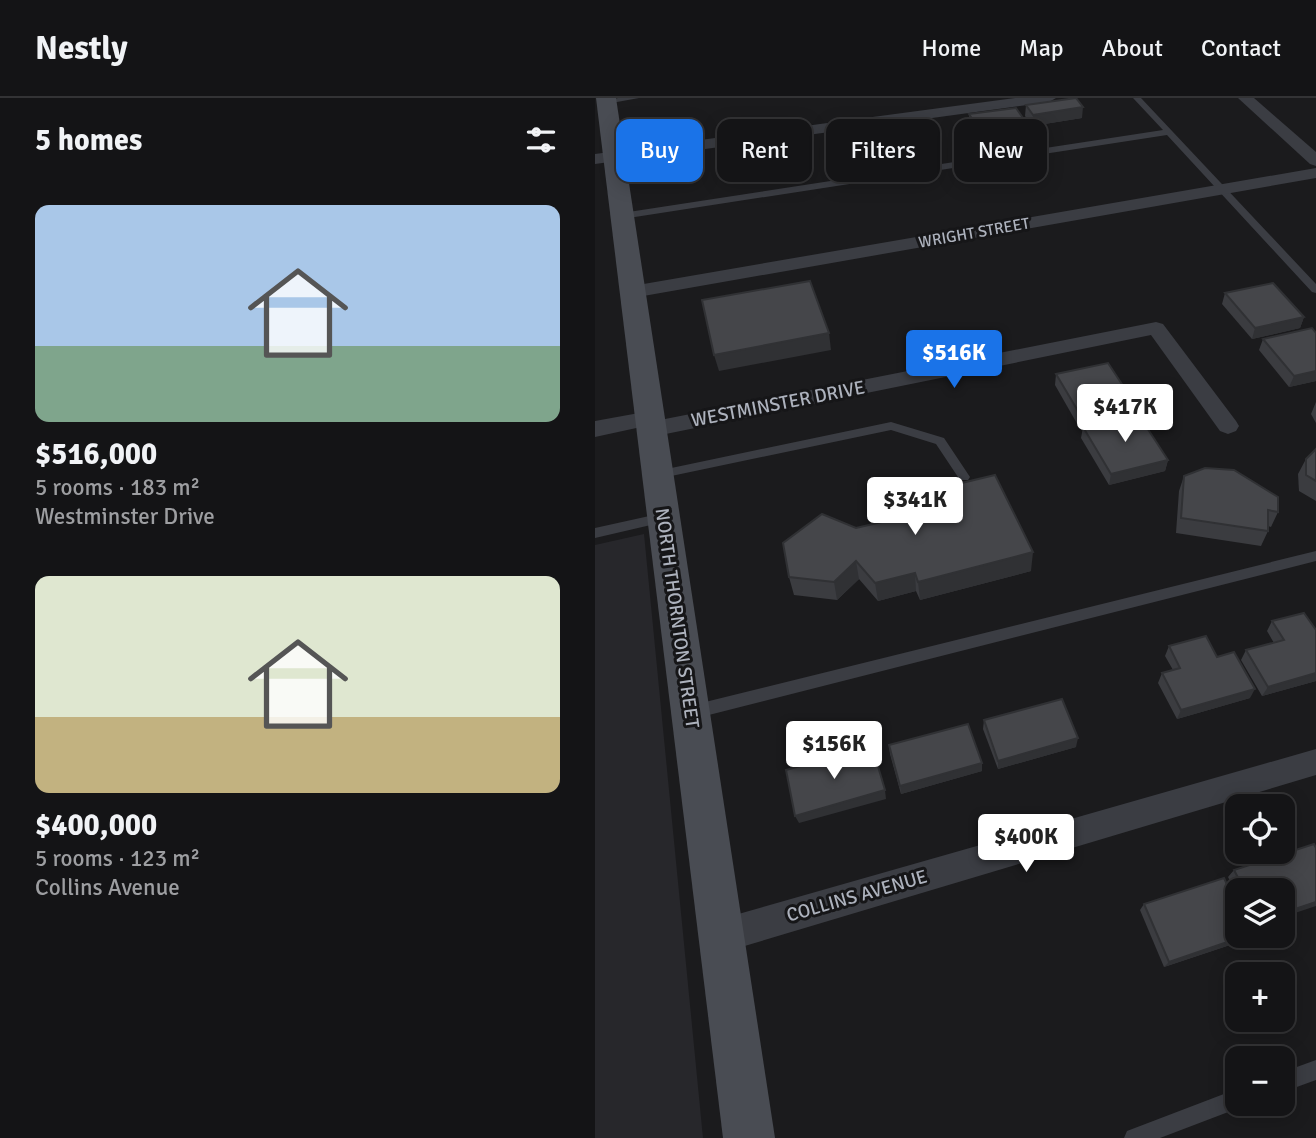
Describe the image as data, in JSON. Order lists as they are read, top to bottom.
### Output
{
  "streets": {
    "street": [
      "WRIGHT STREET",
      "WESTMINSTER DRIVE",
      "NORTH THORNTON STREET",
      "COLLINS AVENUE"
    ]
  },
  "crossings": [
    ["WRIGHT STREET", "NORTH THORNTON STREET"],
    ["WESTMINSTER DRIVE", "NORTH THORNTON STREET"],
    ["NORTH THORNTON STREET", "COLLINS AVENUE"]
  ],
  "page": {
    "header": "Nestly",
    "nav": [
      "Home",
      "Map",
      "About",
      "Contact"
    ],
    "heading": "5 homes",
    "chip": [
      "Buy",
      "Rent",
      "Filters",
      "New"
    ],
    "list": [
      {
        "name": "$516,000",
        "note": "5 rooms · 183 m² · Westminster Drive"
      },
      {
        "name": "$400,000",
        "note": "5 rooms · 123 m² · Collins Avenue"
      }
    ],
    "price": [
      "$516K",
      "$417K",
      "$341K",
      "$156K",
      "$400K"
    ],
    "map_buttons": ["+", "−"]
  }
}
